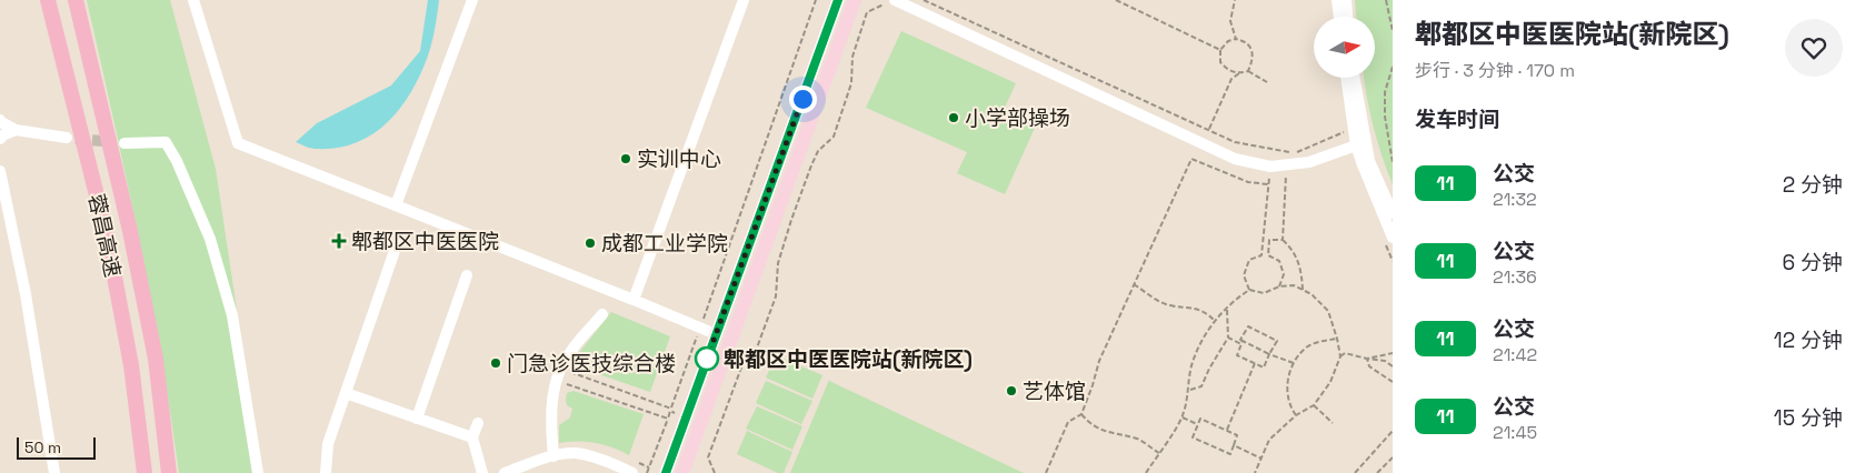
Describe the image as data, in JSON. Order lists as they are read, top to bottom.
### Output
{
  "streets": {
    "highway": ["蓉昌高速"]
  },
  "places": {
    "other": [
      "小学部操场",
      "实训中心",
      "成都工业学院",
      "郫都区中医医院站(新院区)",
      "门急诊医技综合楼",
      "艺体馆"
    ],
    "health": ["郫都区中医医院"]
  },
  "lines": ["bus line 11"],
  "scale_bar": "50 m",
  "north": "right",
  "page": {
    "heading": [
      ["郫都区中医医院站(新院区)", "步行 · 3 分钟 · 170 m"],
      "发车时间"
    ],
    "list": [
      {
        "mark": "11",
        "name": "公交",
        "note": "21:32",
        "value": "2 分钟"
      },
      {
        "mark": "11",
        "name": "公交",
        "note": "21:36",
        "value": "6 分钟"
      },
      {
        "mark": "11",
        "name": "公交",
        "note": "21:42",
        "value": "12 分钟"
      },
      {
        "mark": "11",
        "name": "公交",
        "note": "21:45",
        "value": "15 分钟"
      }
    ],
    "scale": "50 m"
  }
}
